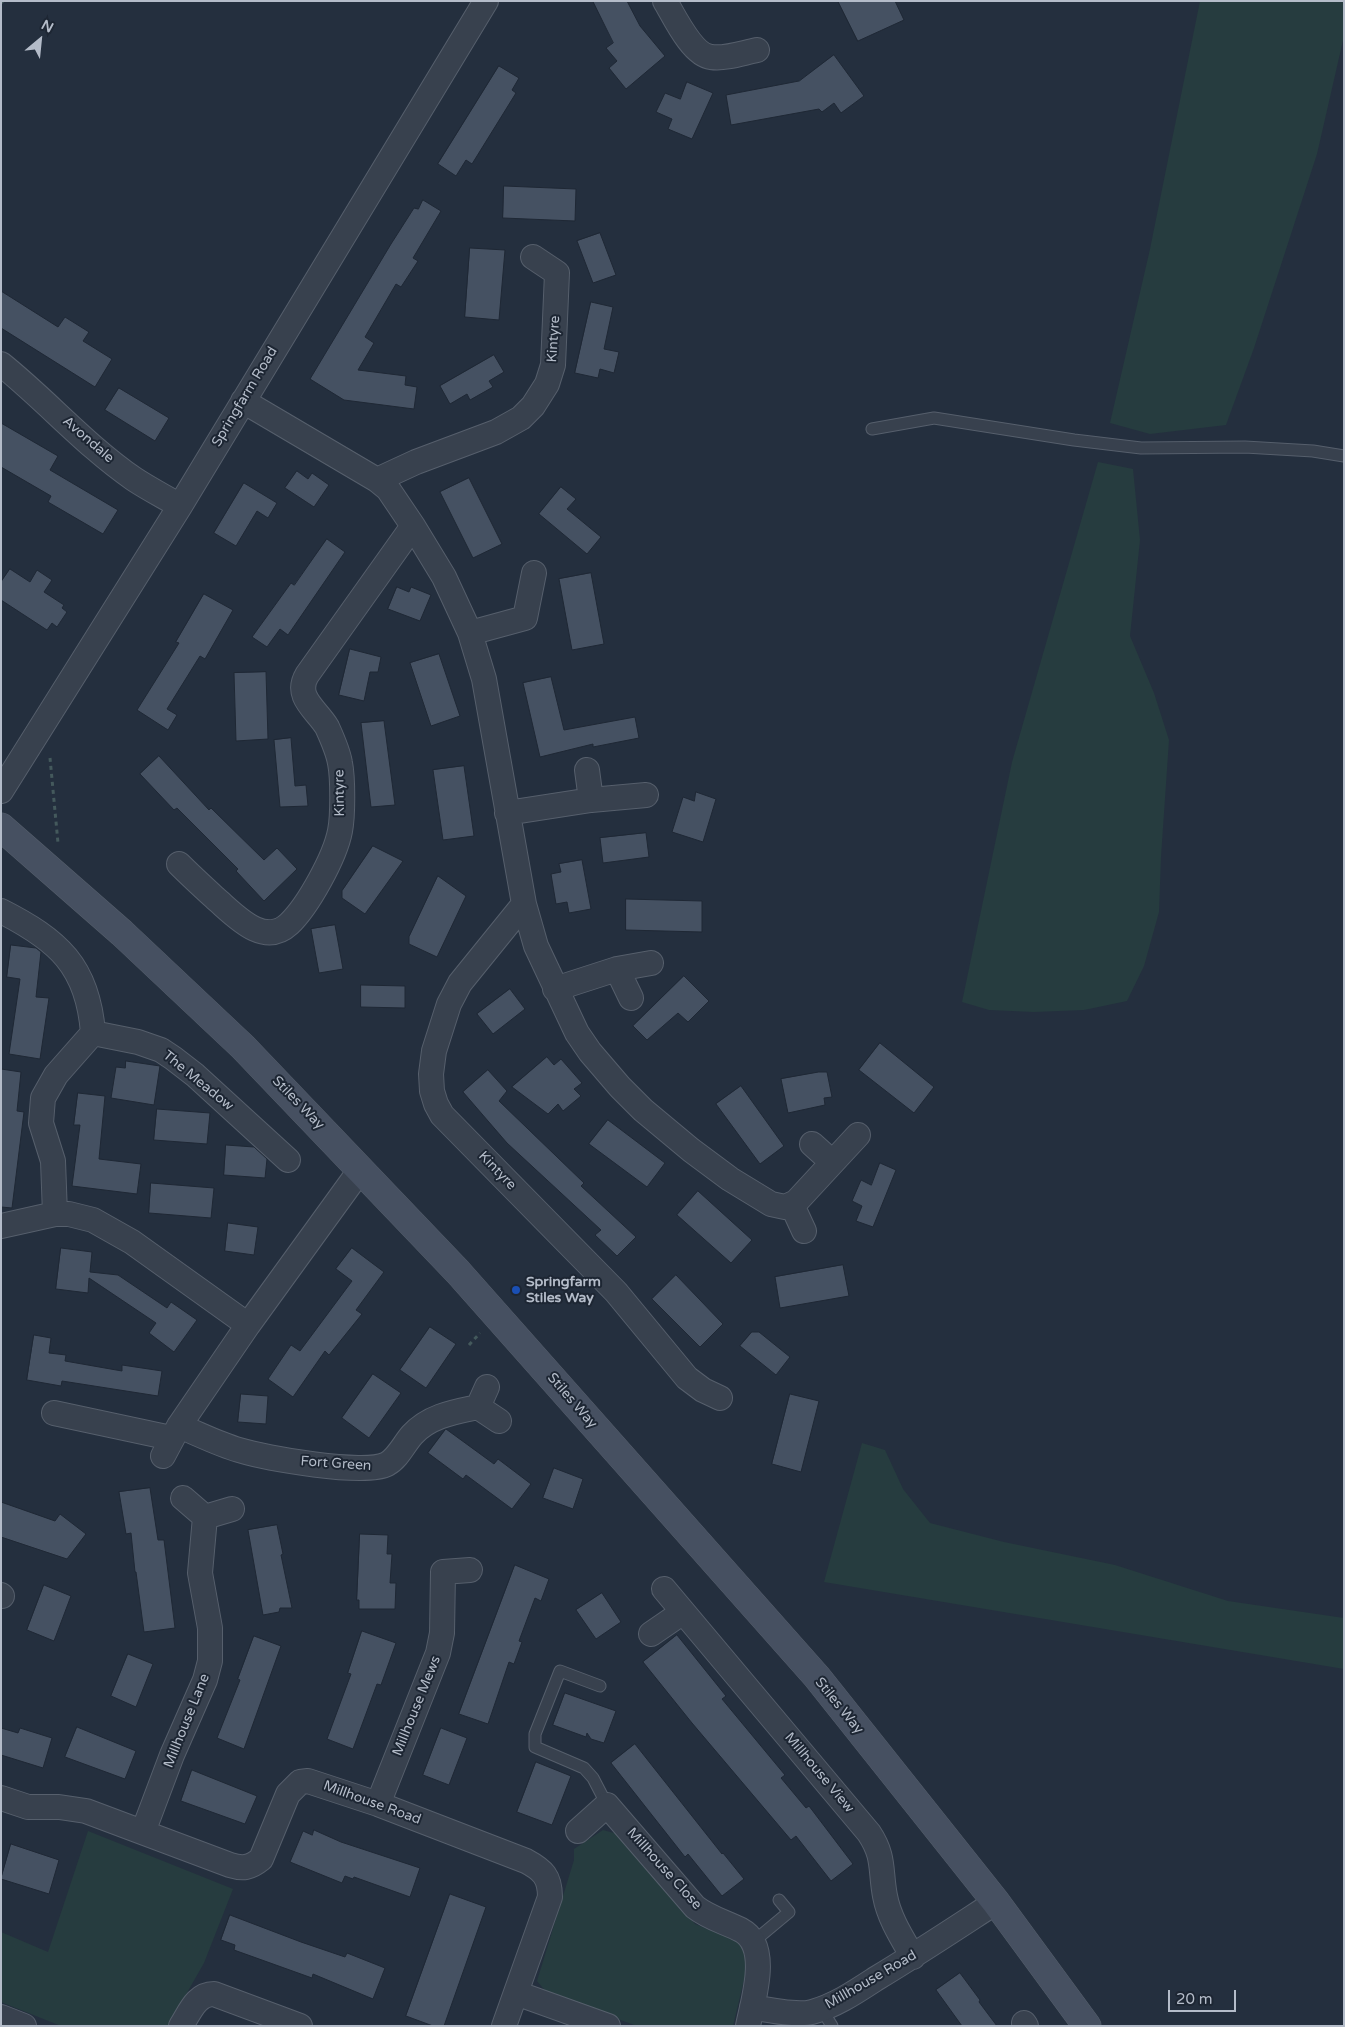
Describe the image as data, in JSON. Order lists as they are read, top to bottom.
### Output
{
  "streets": {
    "main road": ["Stiles Way"],
    "street": [
      "Kintyre",
      "Springfarm Road",
      "Avondale",
      "The Meadow",
      "Fort Green",
      "Millhouse Mews",
      "Millhouse Lane",
      "Millhouse View",
      "Millhouse Road",
      "Millhouse Close"
    ]
  },
  "crossings": [
    ["Springfarm Road", "Avondale"],
    ["Stiles Way", "Millhouse Road"],
    ["Millhouse Mews", "Millhouse Road"],
    ["Millhouse Lane", "Millhouse Road"],
    ["Millhouse View", "Millhouse Road"]
  ],
  "places": ["Springfarm Stiles Way"],
  "scale_bar": "20 m",
  "north": "top right"
}
